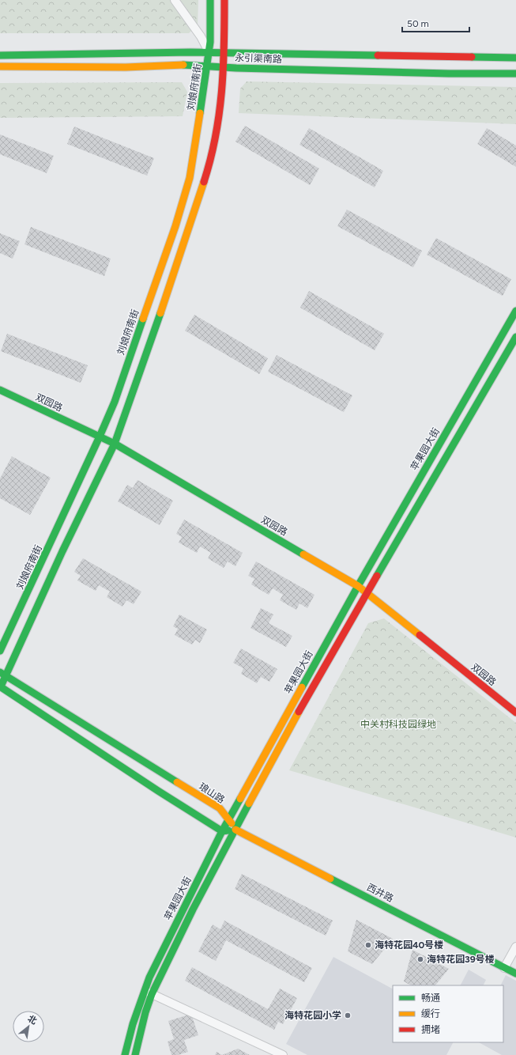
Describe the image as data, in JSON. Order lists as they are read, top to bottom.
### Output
{
  "streets": {
    "main road": [
      "永引渠南路",
      "刘娘府南街",
      "双园路",
      "苹果园大街",
      "琅山路",
      "西井路"
    ]
  },
  "crossings": [
    ["永引渠南路", "刘娘府南街"],
    ["刘娘府南街", "双园路"],
    ["双园路", "苹果园大街"],
    ["苹果园大街", "琅山路"],
    ["苹果园大街", "西井路"],
    ["琅山路", "西井路"]
  ],
  "parks": ["中关村科技园绿地"],
  "places": ["海特花园40号楼", "海特花园39号楼", "海特花园小学"],
  "legend": ["畅通", "缓行", "拥堵"],
  "scale_bar": "50 m",
  "north": "top right"
}
